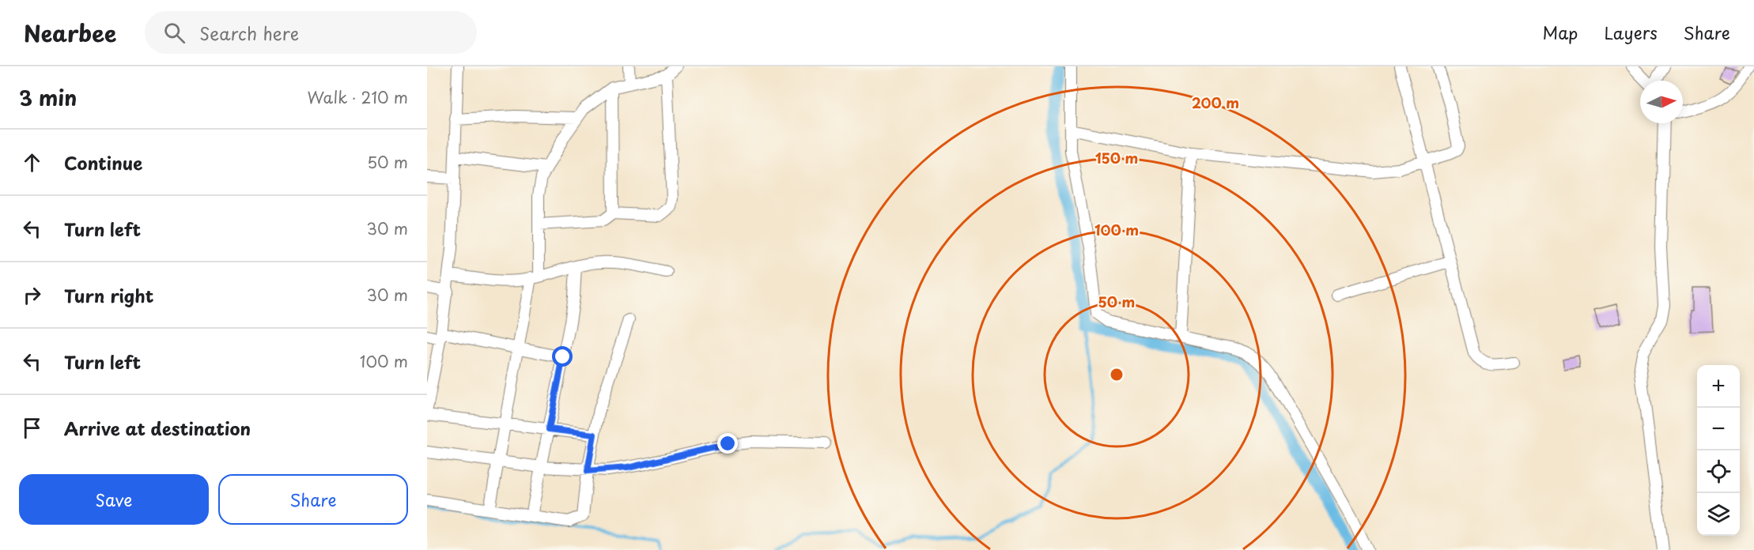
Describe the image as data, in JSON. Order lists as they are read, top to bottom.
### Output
{
  "north": "right",
  "page": {
    "header": "Nearbee",
    "search": "Search here",
    "nav": ["Map", "Layers", "Share"],
    "heading": ["3 min", "Walk · 210 m"],
    "list": [
      ["Continue", "50 m"],
      ["Turn left", "30 m"],
      ["Turn right", "30 m"],
      ["Turn left", "100 m"],
      "Arrive at destination"
    ],
    "map_buttons": ["+", "−"],
    "buttons": ["Save", "Share"]
  },
  "rings": [
    "200 m",
    "150 m",
    "100 m",
    "50 m"
  ]
}
